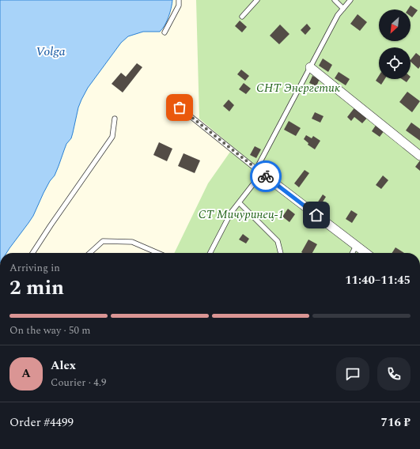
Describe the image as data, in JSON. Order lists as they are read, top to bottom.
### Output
{
  "water": ["Volga"],
  "parks": ["СНТ Энергетик", "СТ Мичуринец-1"],
  "north": "bottom left",
  "page": {
    "heading": ["2 min", "Arriving in", "11:40–11:45"],
    "panel": [
      "Alex",
      "Courier · 4.9",
      "Order #4499",
      "716 ₽"
    ],
    "bar": "On the way · 50 m",
    "round": "A"
  }
}
